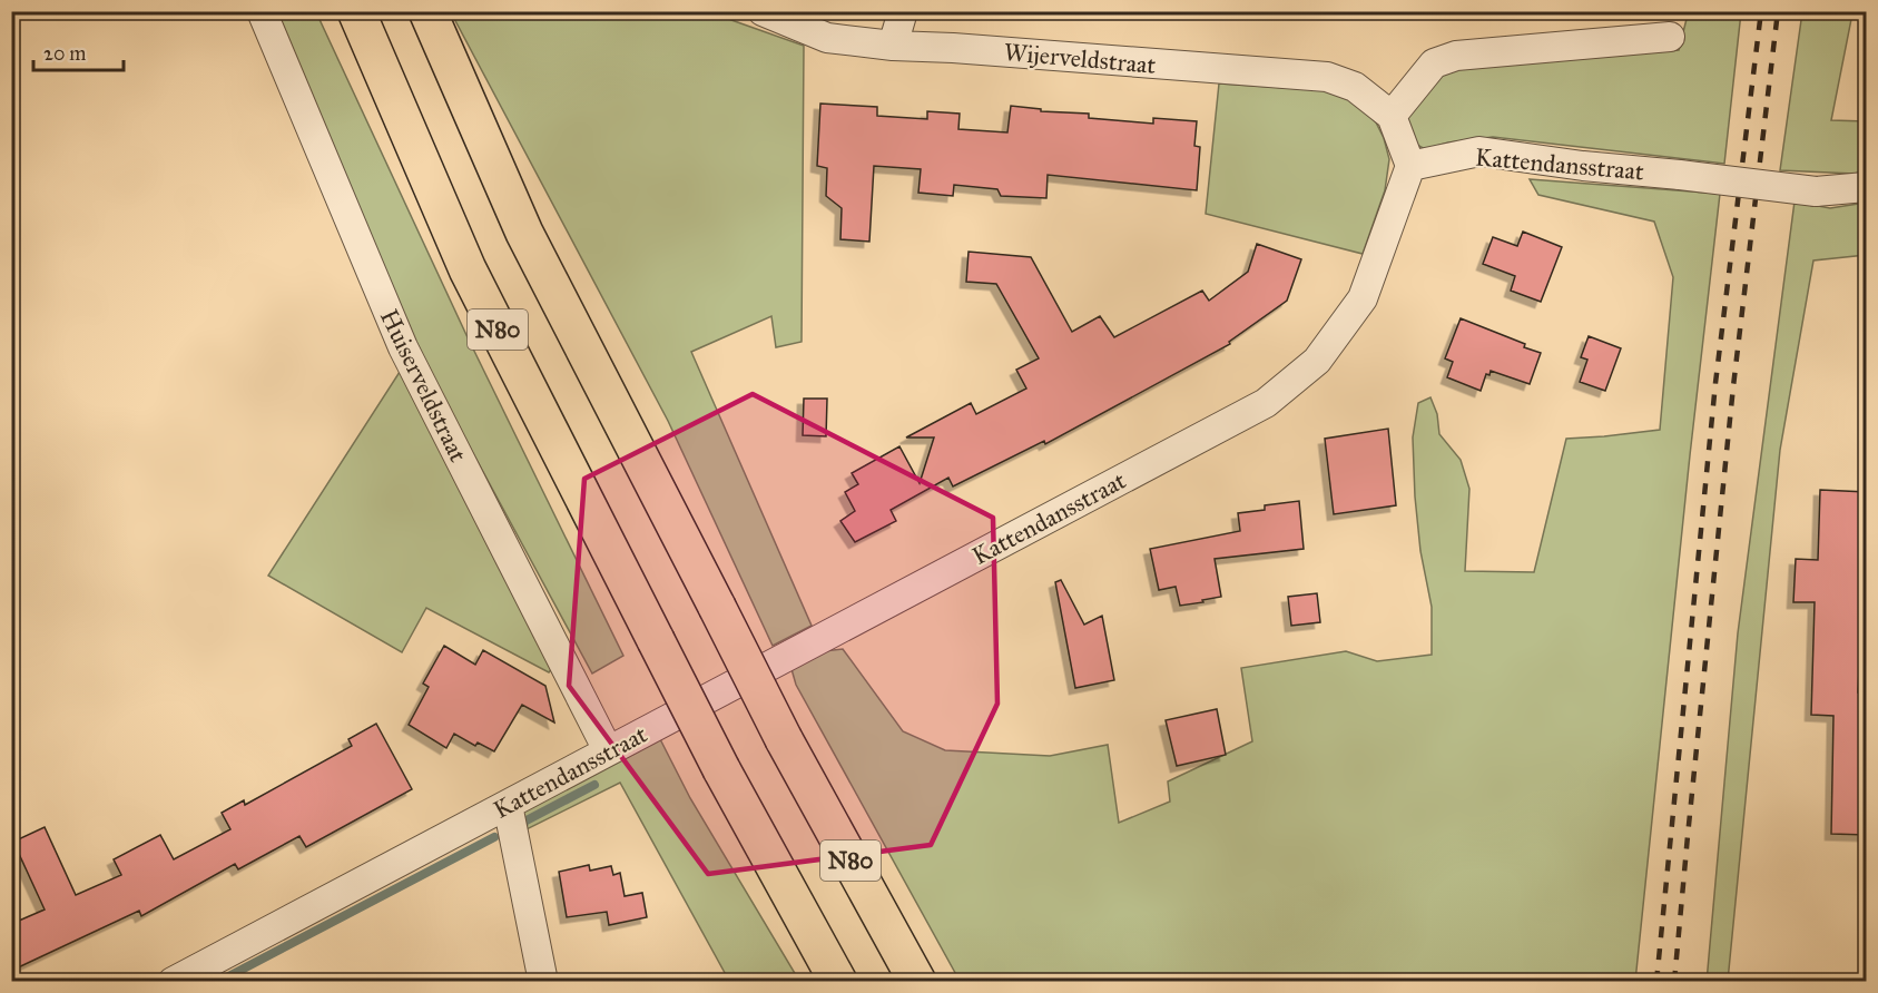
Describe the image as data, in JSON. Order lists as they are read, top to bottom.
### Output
{
  "streets": {
    "highway": ["N80"],
    "street": ["Wijerveldstraat", "Kattendansstraat", "Huiserveldstraat"]
  },
  "crossings": [
    ["Kattendansstraat", "Huiserveldstraat"]
  ],
  "scale_bar": "20 m"
}
